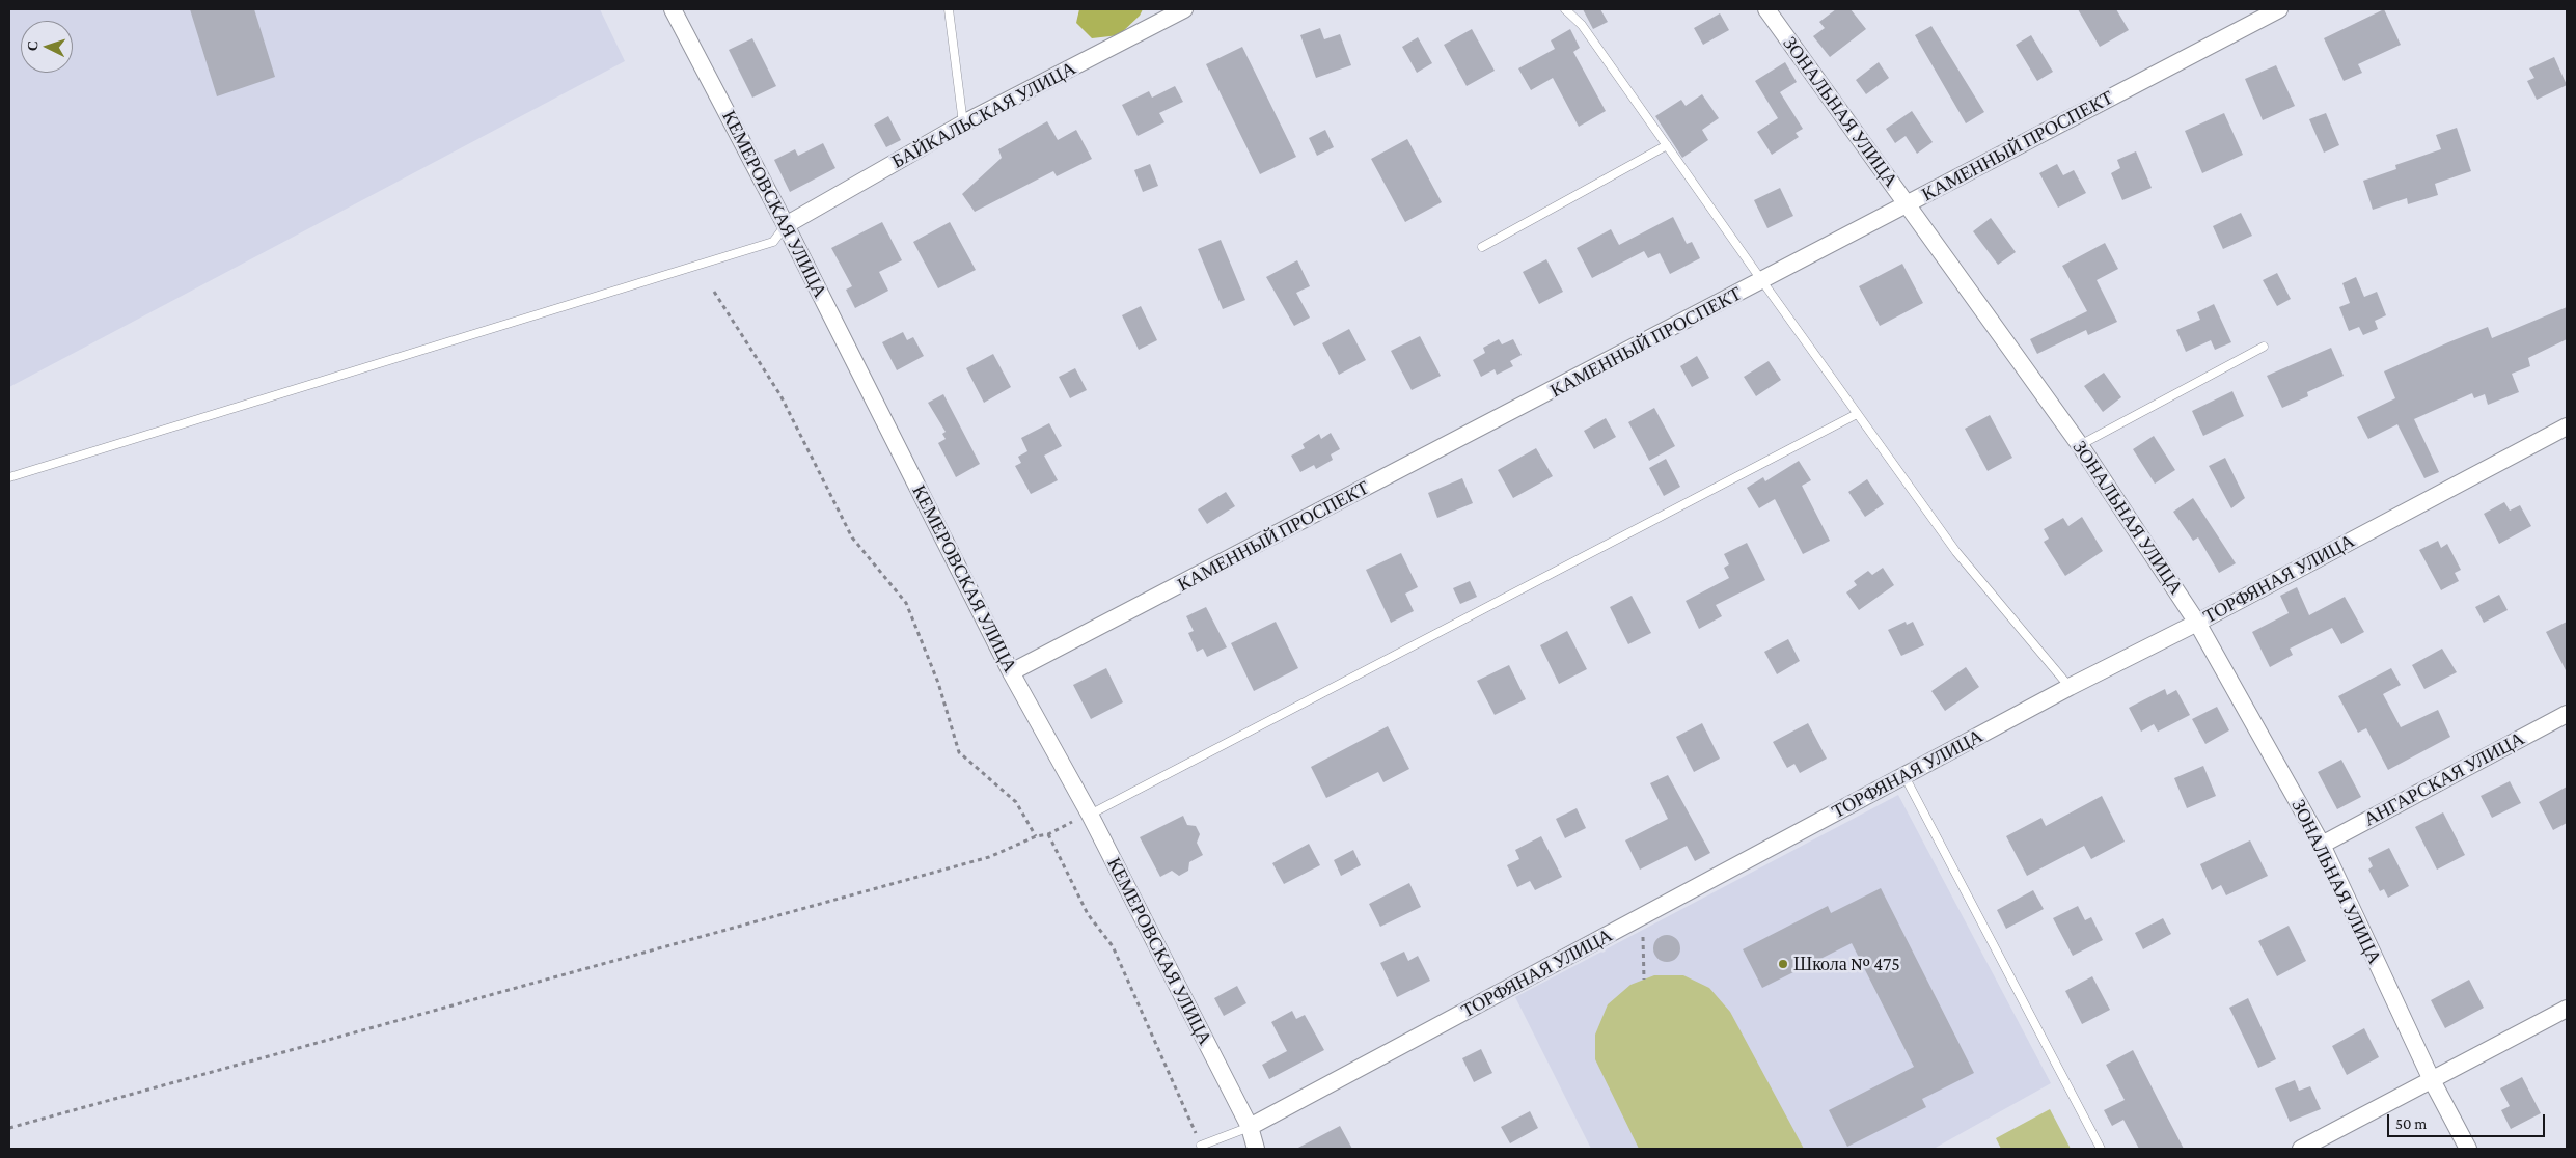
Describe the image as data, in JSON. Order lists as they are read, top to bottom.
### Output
{
  "streets": {
    "street": [
      "ЗОНАЛЬНАЯ УЛИЦА",
      "БАЙКАЛЬСКАЯ УЛИЦА",
      "КАМЕННЫЙ ПРОСПЕКТ",
      "КЕМЕРОВСКАЯ УЛИЦА",
      "ТОРФЯНАЯ УЛИЦА",
      "АНГАРСКАЯ УЛИЦА"
    ]
  },
  "crossings": [
    ["ЗОНАЛЬНАЯ УЛИЦА", "КАМЕННЫЙ ПРОСПЕКТ"],
    ["ЗОНАЛЬНАЯ УЛИЦА", "ТОРФЯНАЯ УЛИЦА"],
    ["ЗОНАЛЬНАЯ УЛИЦА", "АНГАРСКАЯ УЛИЦА"],
    ["БАЙКАЛЬСКАЯ УЛИЦА", "КЕМЕРОВСКАЯ УЛИЦА"],
    ["КАМЕННЫЙ ПРОСПЕКТ", "КЕМЕРОВСКАЯ УЛИЦА"],
    ["КЕМЕРОВСКАЯ УЛИЦА", "ТОРФЯНАЯ УЛИЦА"]
  ],
  "places": ["Школа № 475"],
  "scale_bar": "50 m",
  "north": "left"
}
